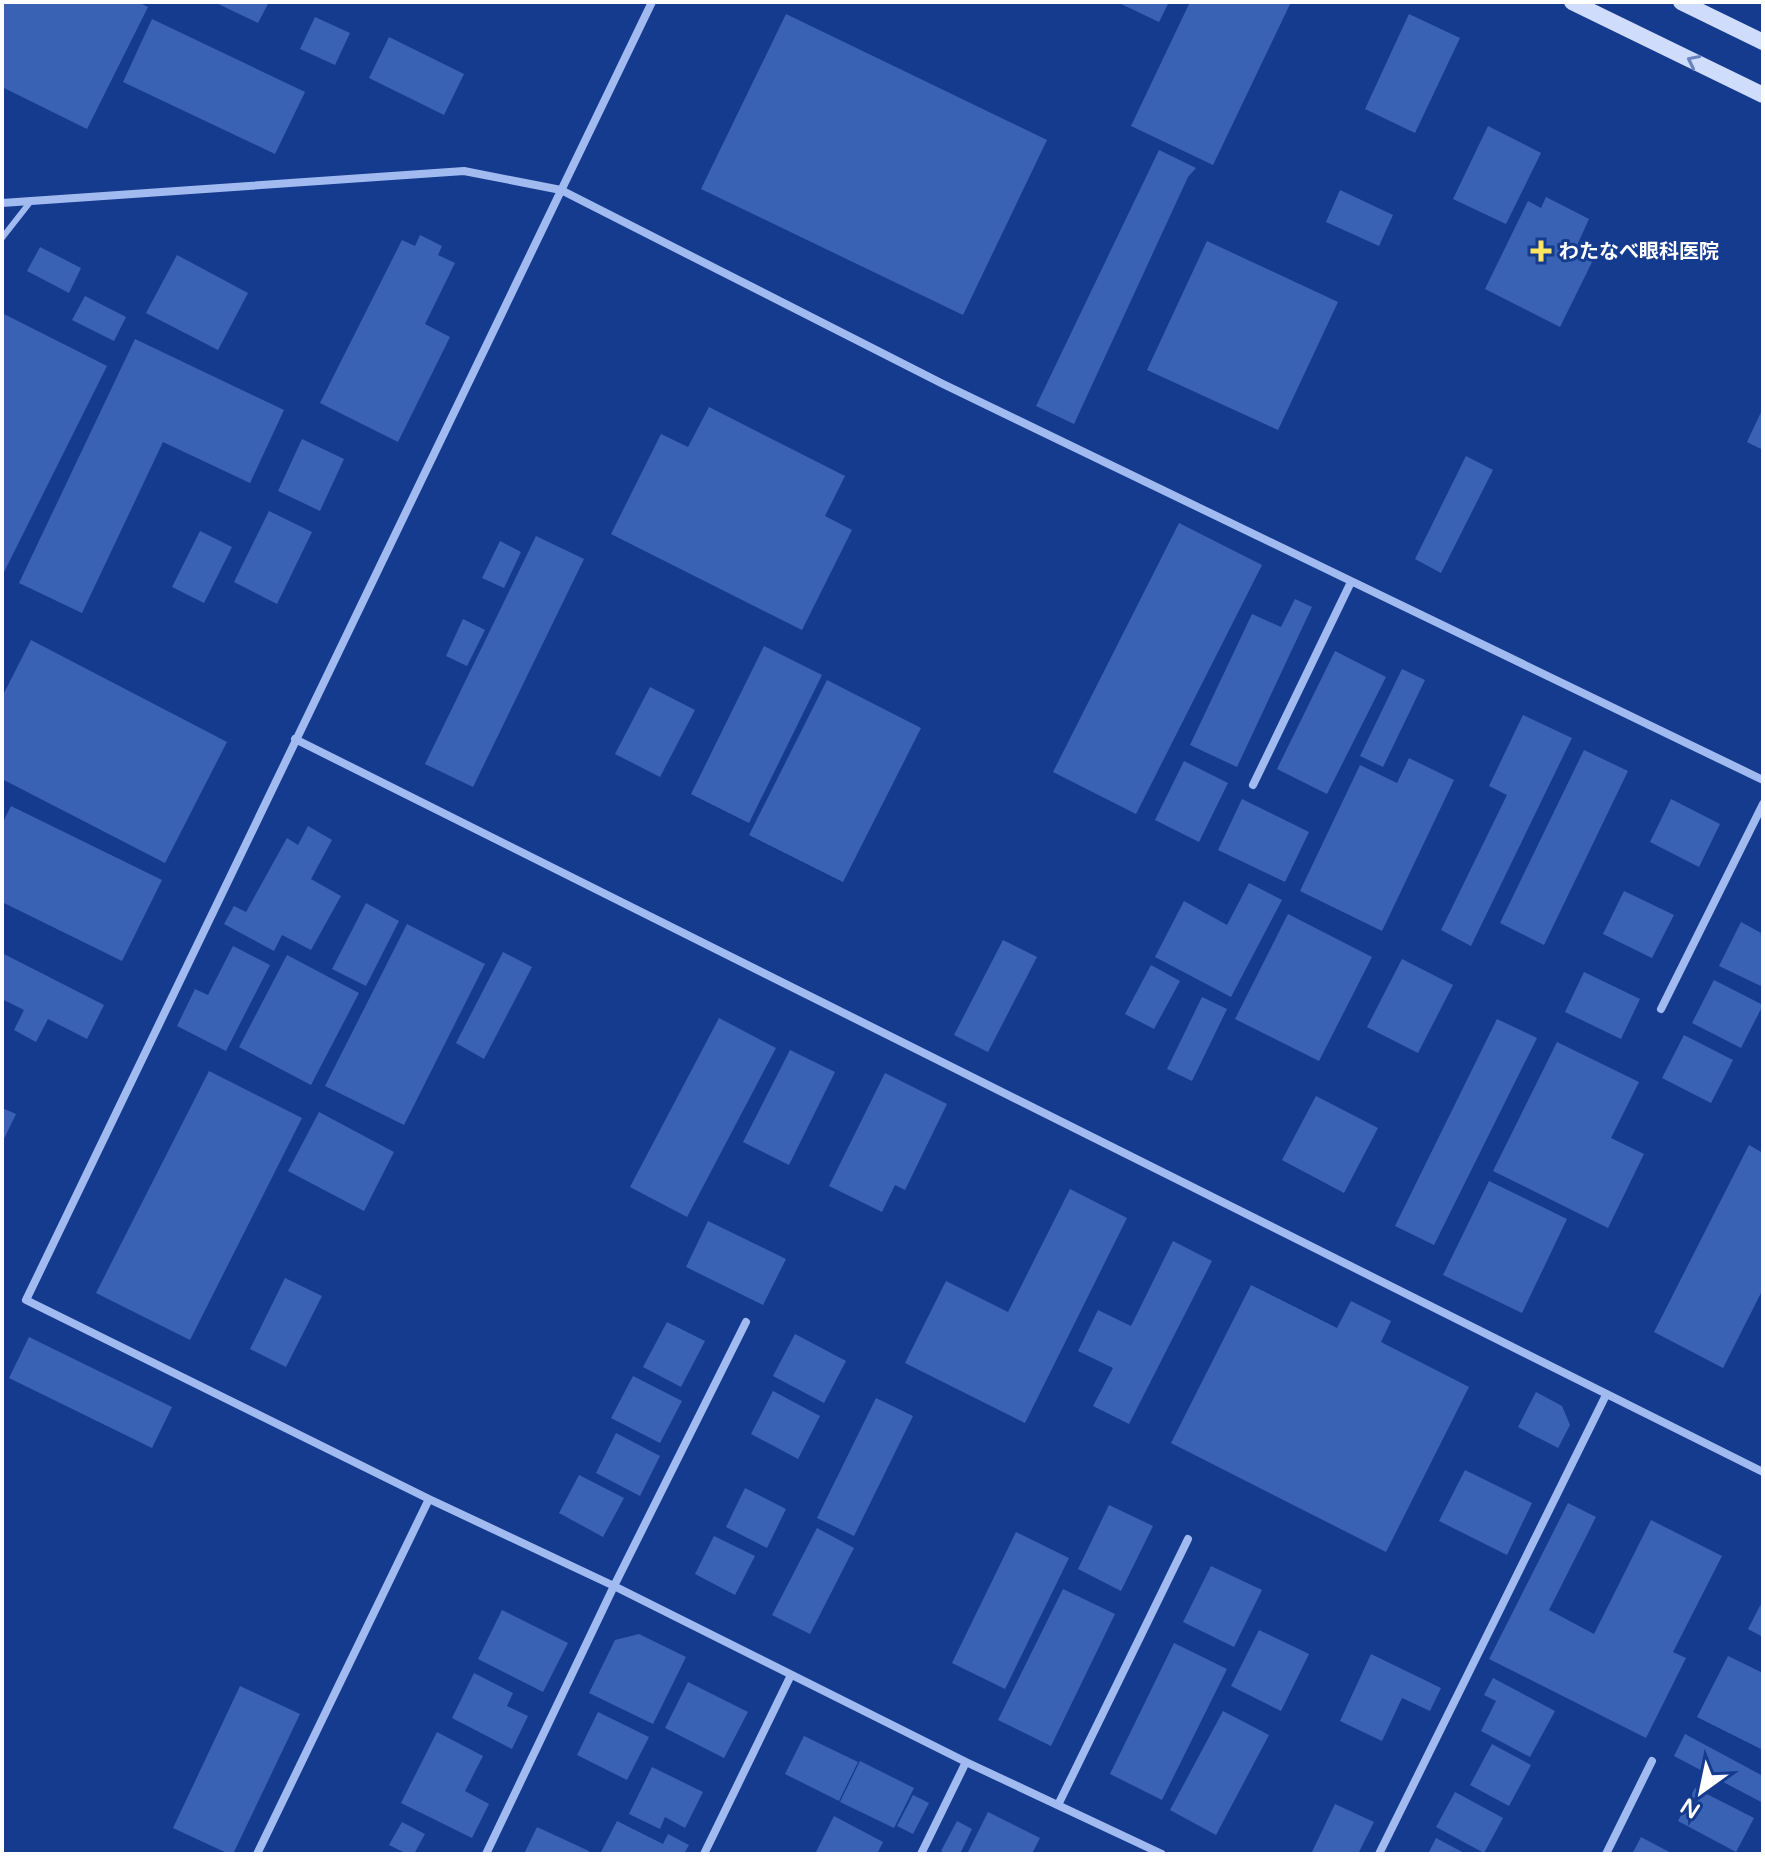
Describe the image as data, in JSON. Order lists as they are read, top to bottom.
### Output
{
  "places": {
    "health": ["わたなべ眼科医院"]
  },
  "north": "bottom left"
}
